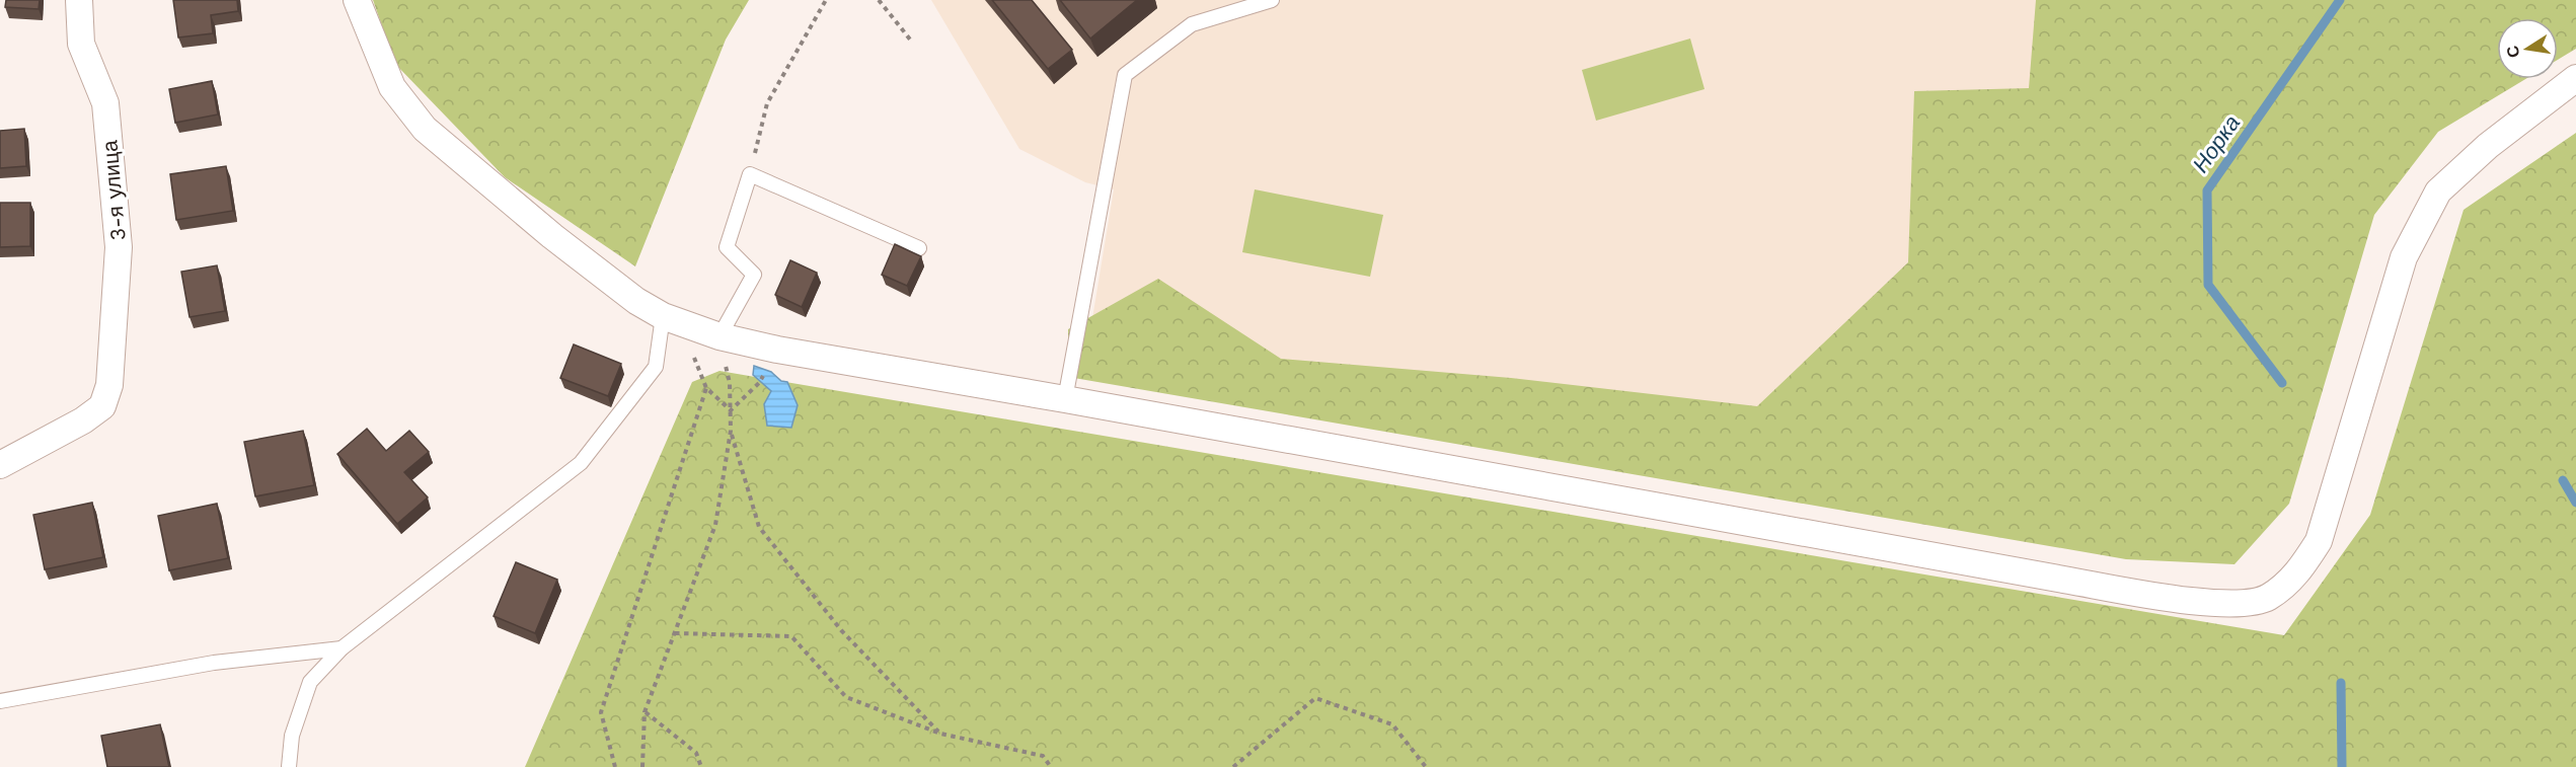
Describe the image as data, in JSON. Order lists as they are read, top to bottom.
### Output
{
  "streets": {
    "street": ["3-я улица"]
  },
  "water": ["Норка"],
  "north": "left"
}
